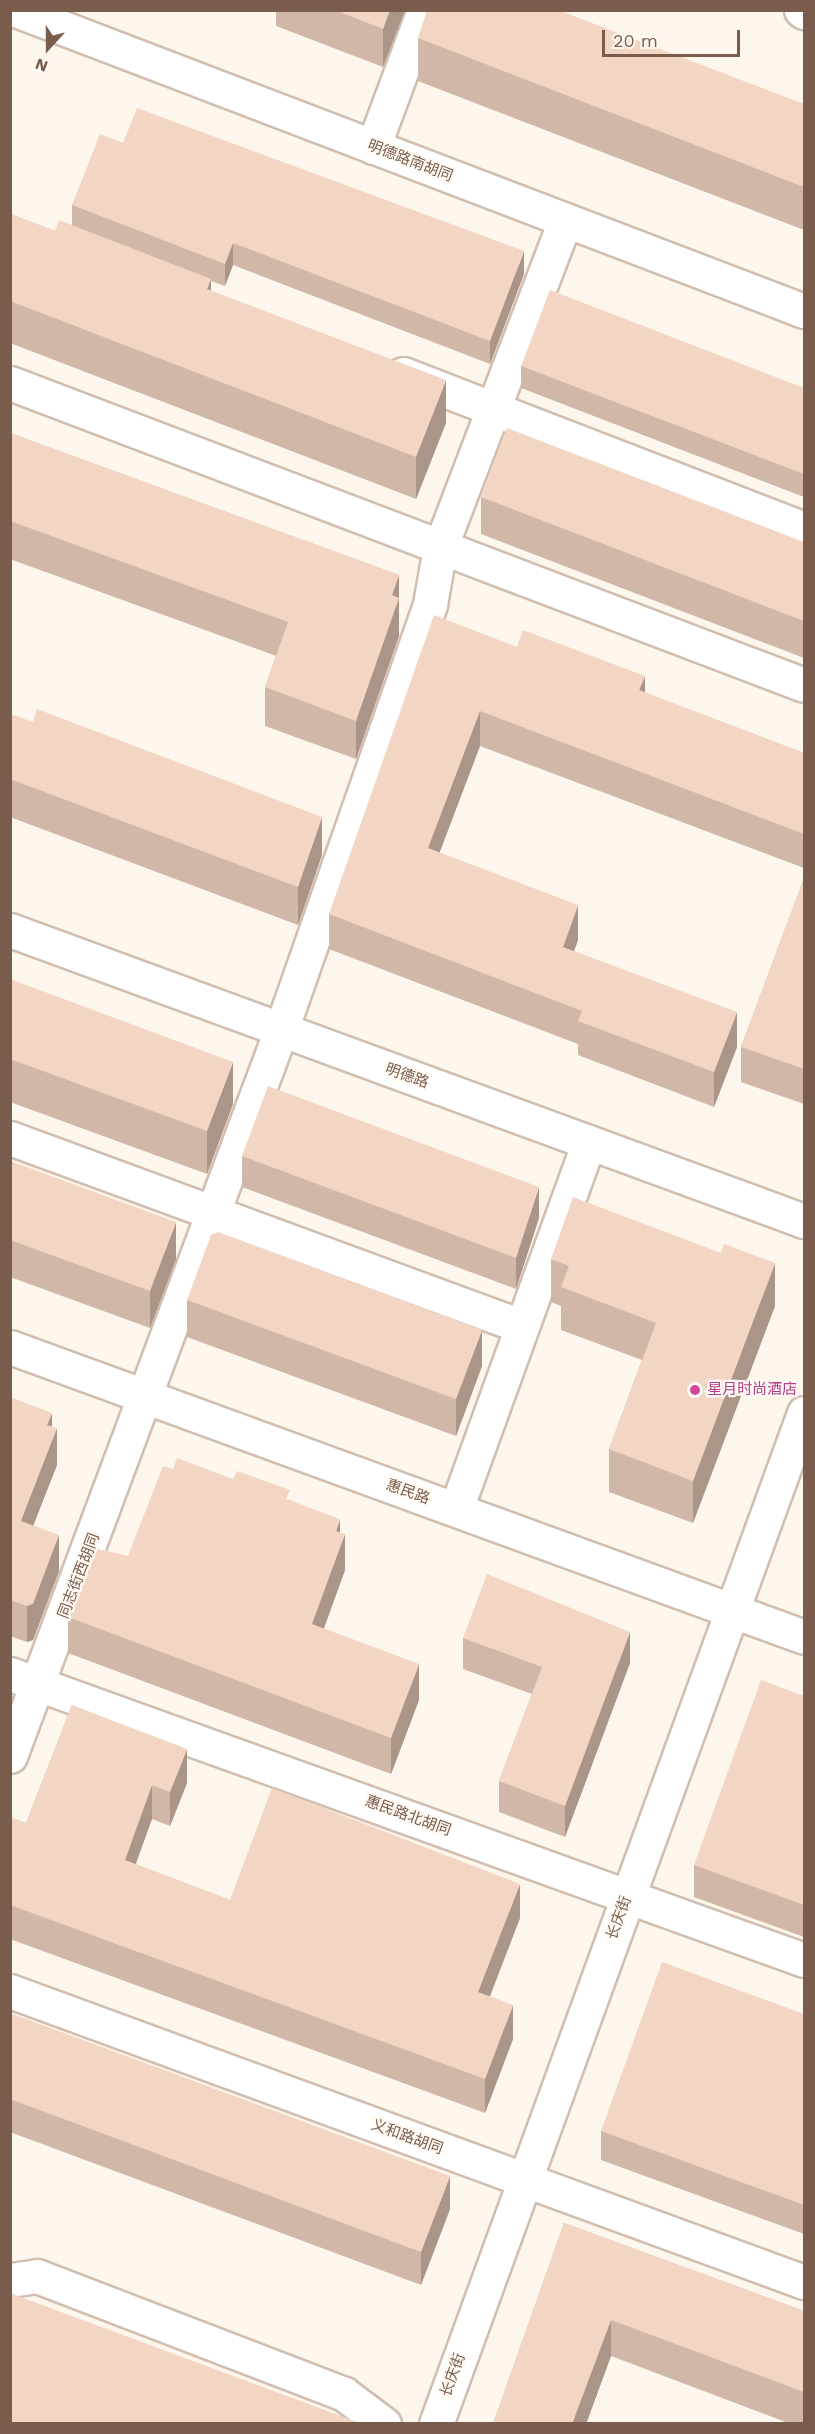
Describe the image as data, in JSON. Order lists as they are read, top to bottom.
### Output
{
  "streets": {
    "street": [
      "明德路南胡同",
      "明德路",
      "惠民路",
      "同志街西胡同",
      "惠民路北胡同",
      "长庆街",
      "义和路胡同"
    ]
  },
  "crossings": [
    ["明德路南胡同", "同志街西胡同"],
    ["明德路", "同志街西胡同"],
    ["惠民路", "同志街西胡同"],
    ["惠民路", "长庆街"],
    ["同志街西胡同", "惠民路北胡同"],
    ["惠民路北胡同", "长庆街"],
    ["长庆街", "义和路胡同"]
  ],
  "places": ["星月时尚酒店"],
  "scale_bar": "20 m",
  "north": "bottom"
}
